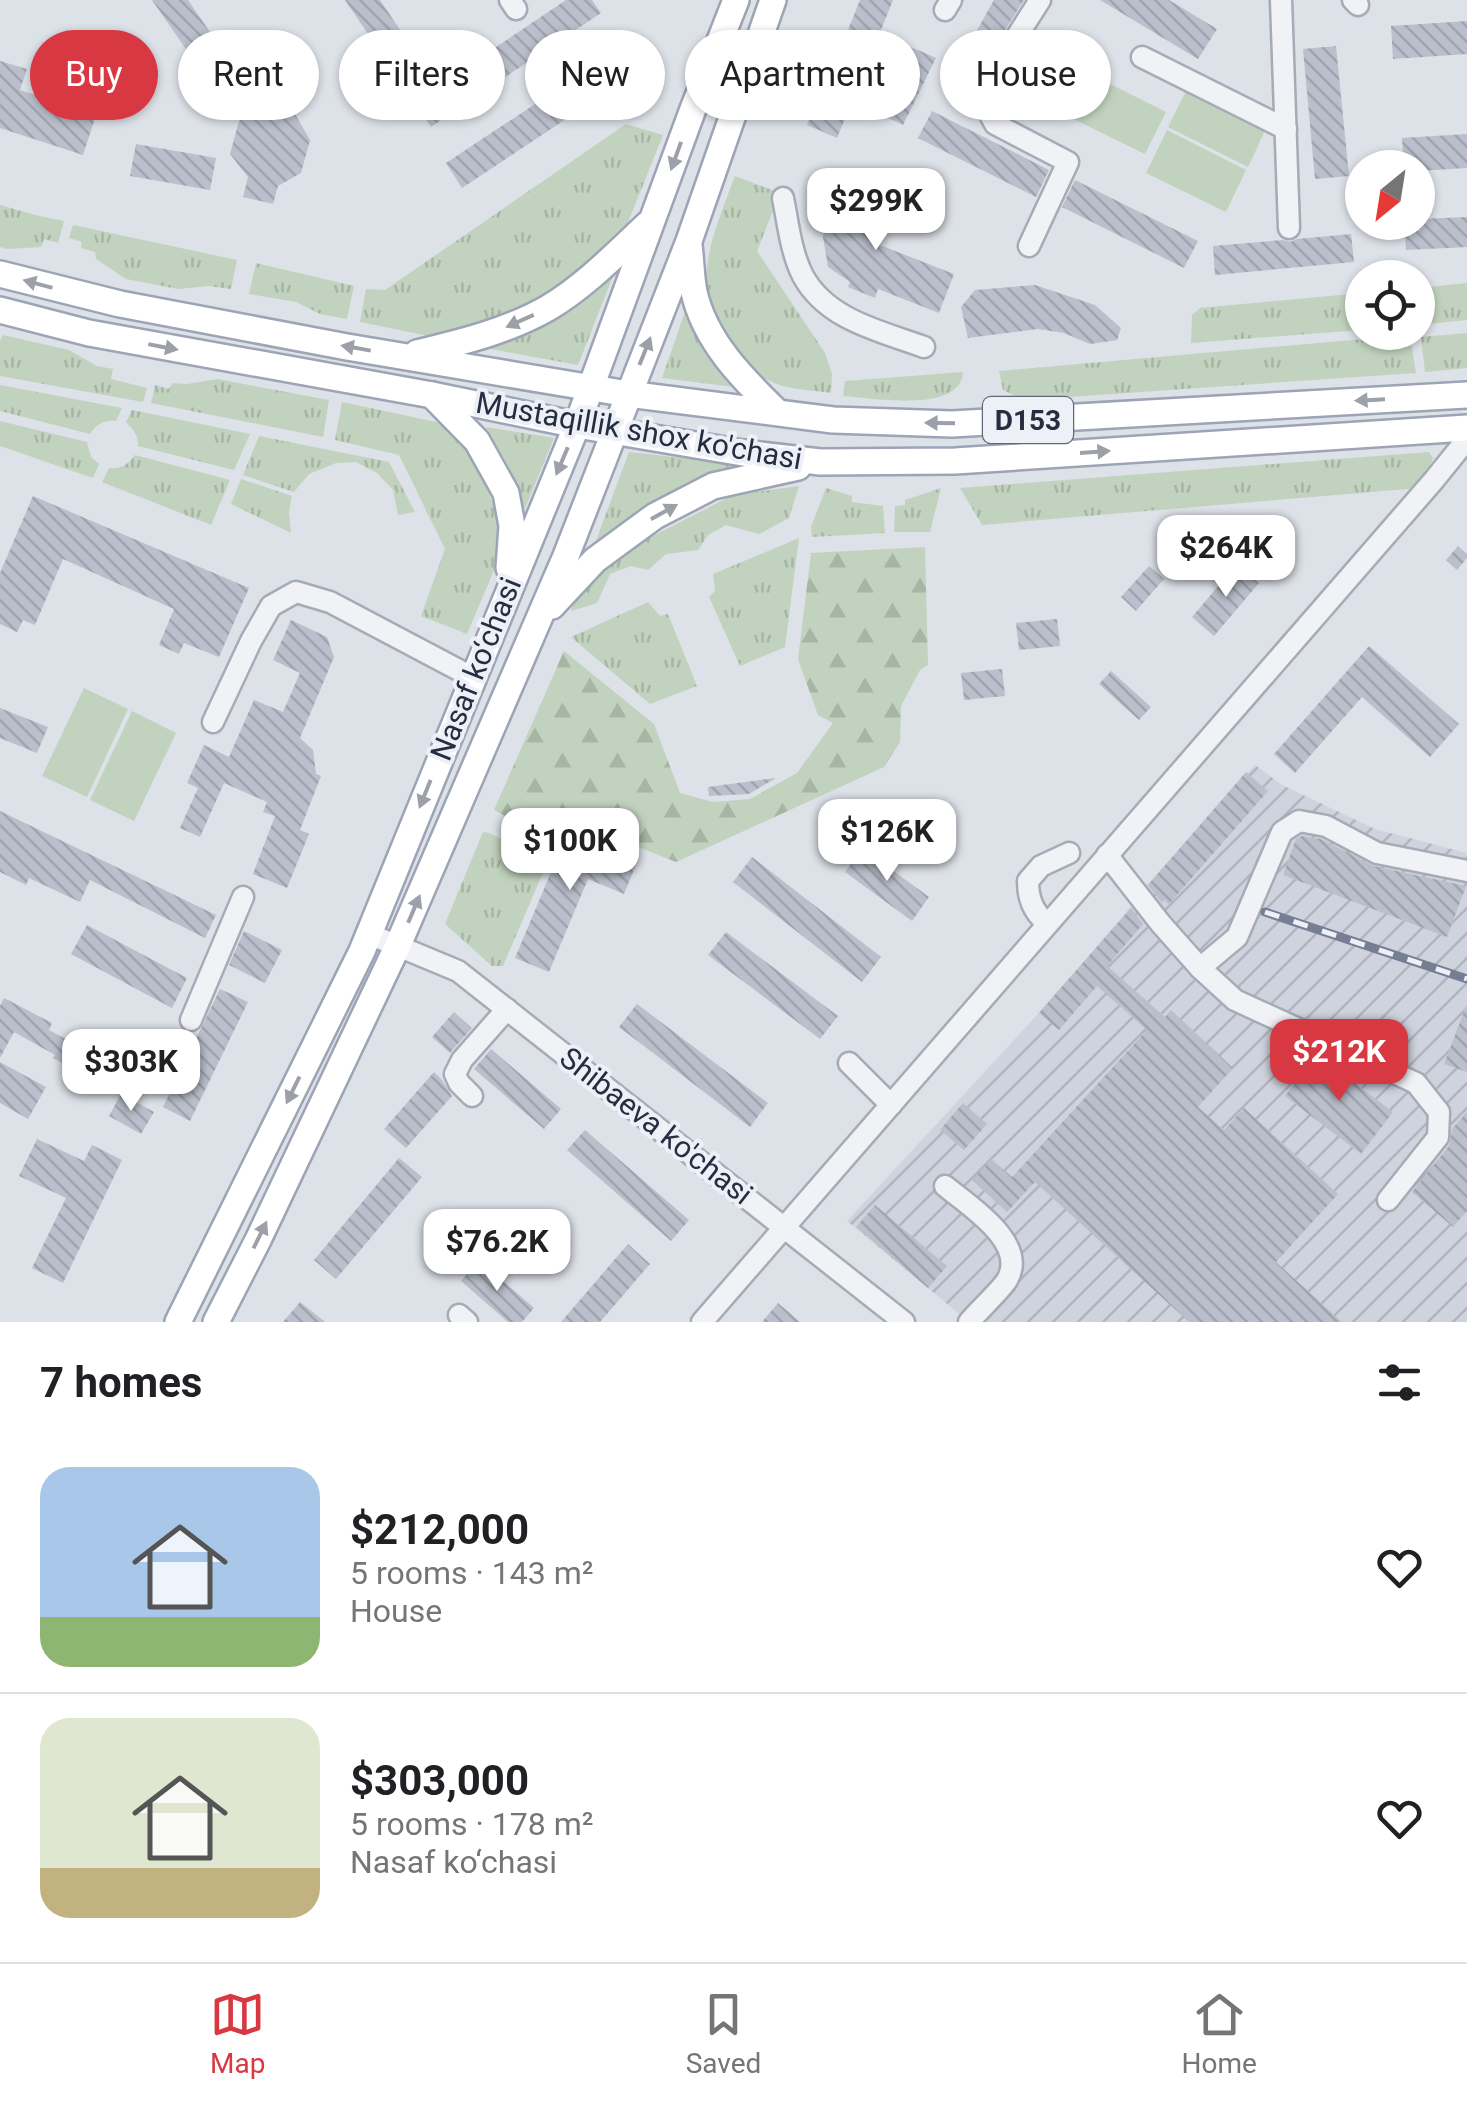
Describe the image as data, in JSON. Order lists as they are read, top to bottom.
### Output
{
  "streets": {
    "main road": ["D153", "Mustaqillik shox ko'chasi", "Nasaf ko‘chasi"],
    "street": ["Shibaeva ko'chasi"]
  },
  "crossings": [
    ["Mustaqillik shox ko'chasi", "Nasaf ko‘chasi"],
    ["Nasaf ko‘chasi", "Shibaeva ko'chasi"]
  ],
  "north": "bottom left",
  "page": {
    "chip": [
      "Buy",
      "Rent",
      "Filters",
      "New",
      "Apartment",
      "House"
    ],
    "price": [
      "$299K",
      "$264K",
      "$126K",
      "$100K",
      "$212K",
      "$303K",
      "$76.2K"
    ],
    "heading": "7 homes",
    "list": [
      {
        "name": "$212,000",
        "note": "5 rooms · 143 m² · House"
      },
      {
        "name": "$303,000",
        "note": "5 rooms · 178 m² · Nasaf ko‘chasi"
      }
    ],
    "tabs": ["Map", "Saved", "Home"]
  }
}
